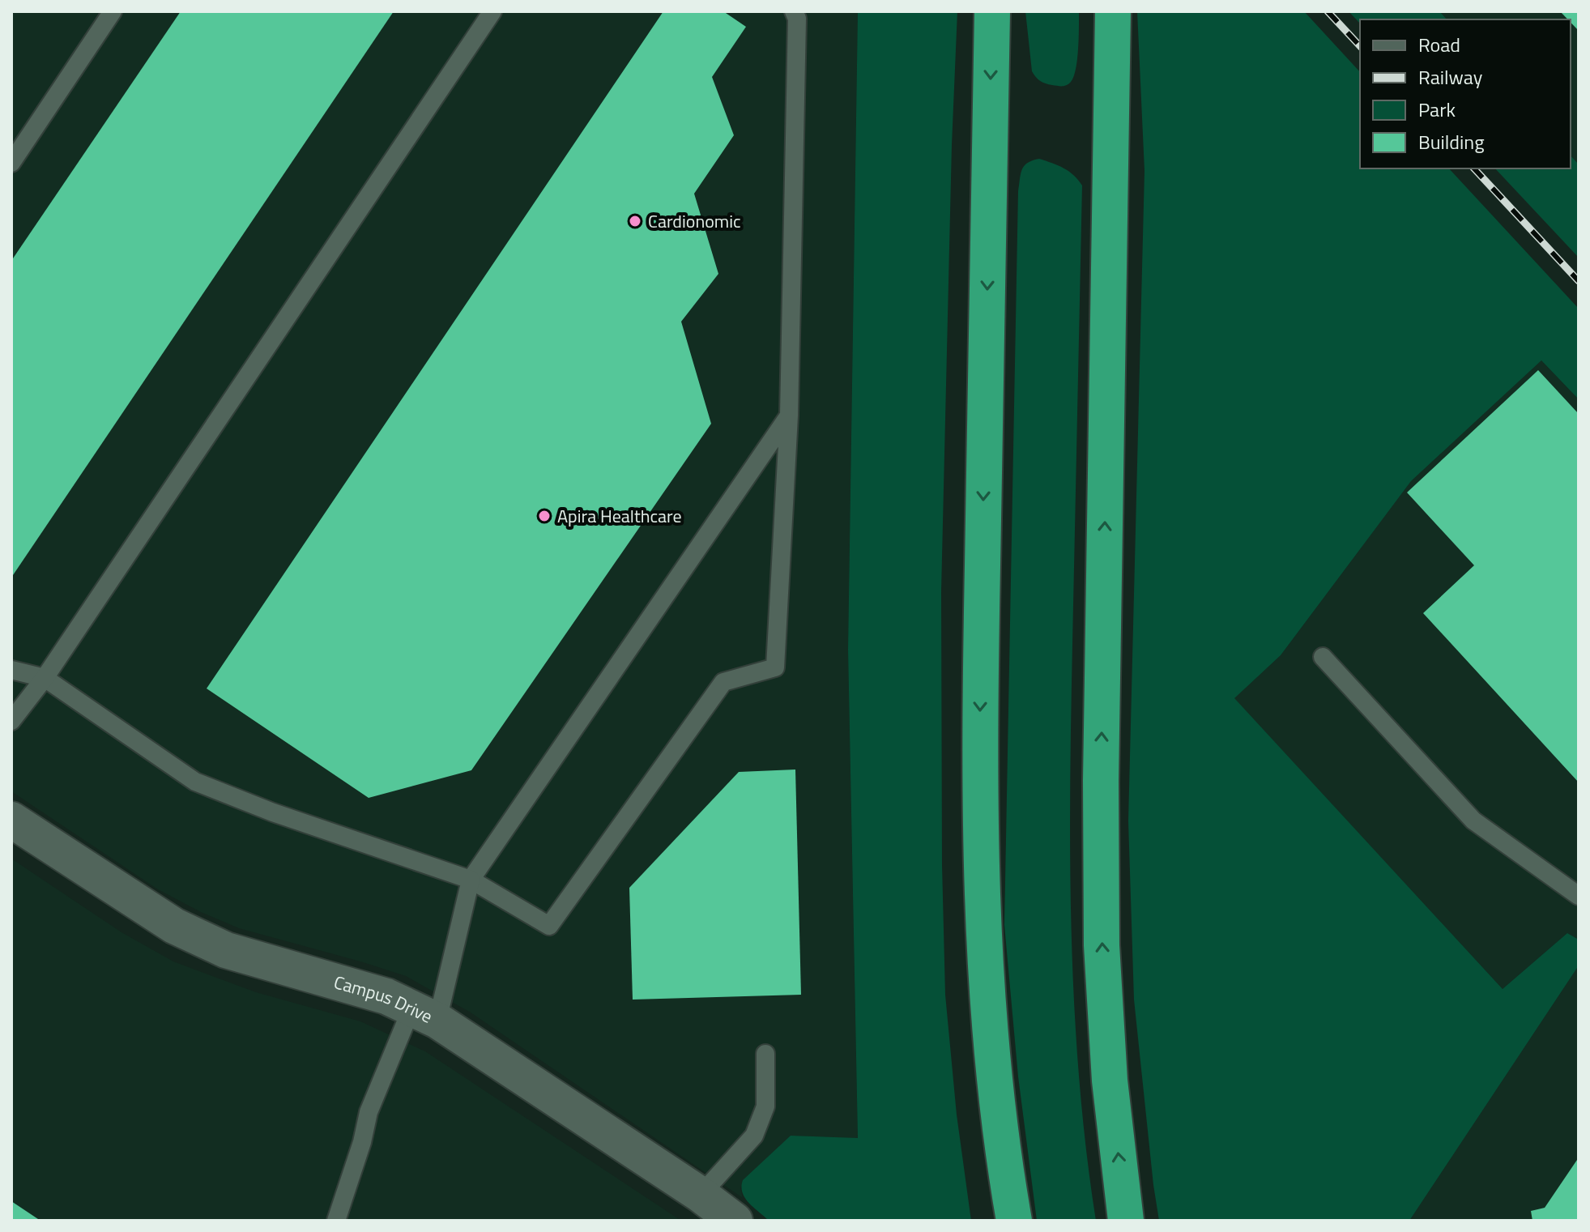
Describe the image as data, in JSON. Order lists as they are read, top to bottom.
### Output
{
  "streets": {
    "street": ["Campus Drive"]
  },
  "places": ["Cardionomic", "Apira Healthcare"],
  "legend": [
    "Road",
    "Railway",
    "Park",
    "Building"
  ]
}
